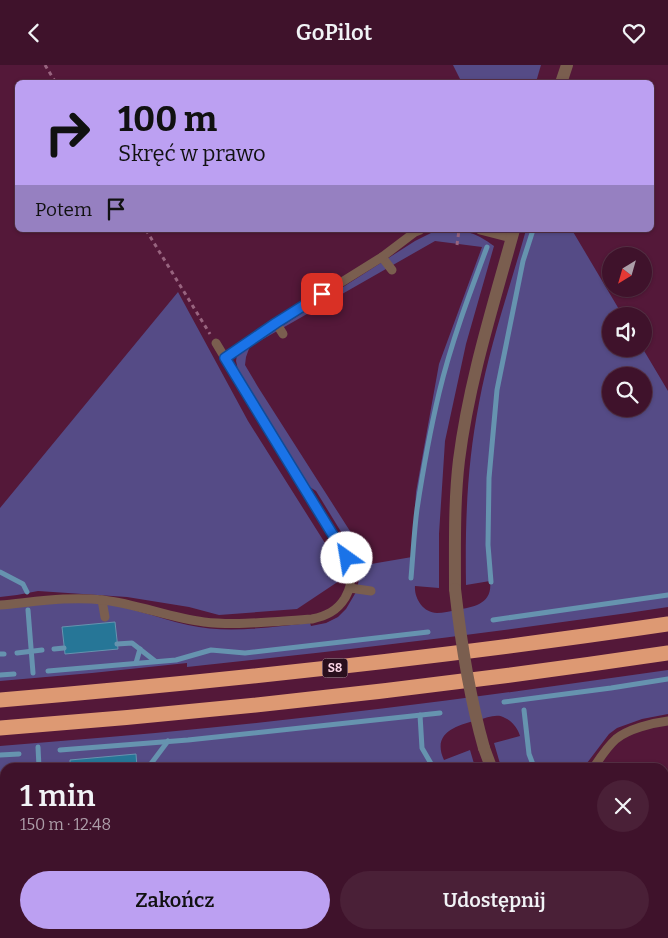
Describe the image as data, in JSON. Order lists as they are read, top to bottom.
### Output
{
  "streets": {
    "highway": ["S8"]
  },
  "north": "bottom left",
  "page": {
    "header": "GoPilot",
    "turn": ["100 m", "Skręć w prawo"],
    "then": "Potem",
    "heading": ["1 min", "150 m · 12:48"],
    "buttons": ["Zakończ", "Udostępnij"]
  }
}
